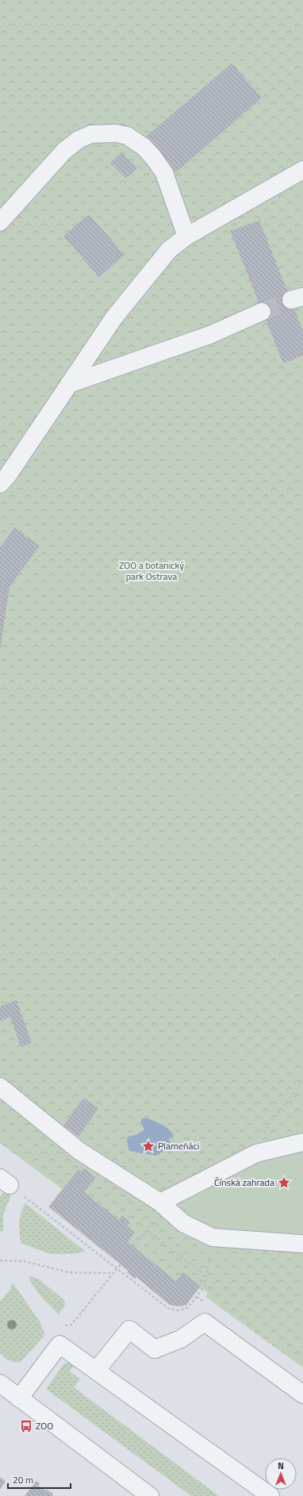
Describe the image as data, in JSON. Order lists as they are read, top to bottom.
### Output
{
  "parks": ["ZOO a botanický park Ostrava"],
  "places": {
    "place": ["Plameňáci", "Čínská zahrada"],
    "bus stop": ["ZOO"]
  },
  "scale_bar": "20 m",
  "north": "top"
}
